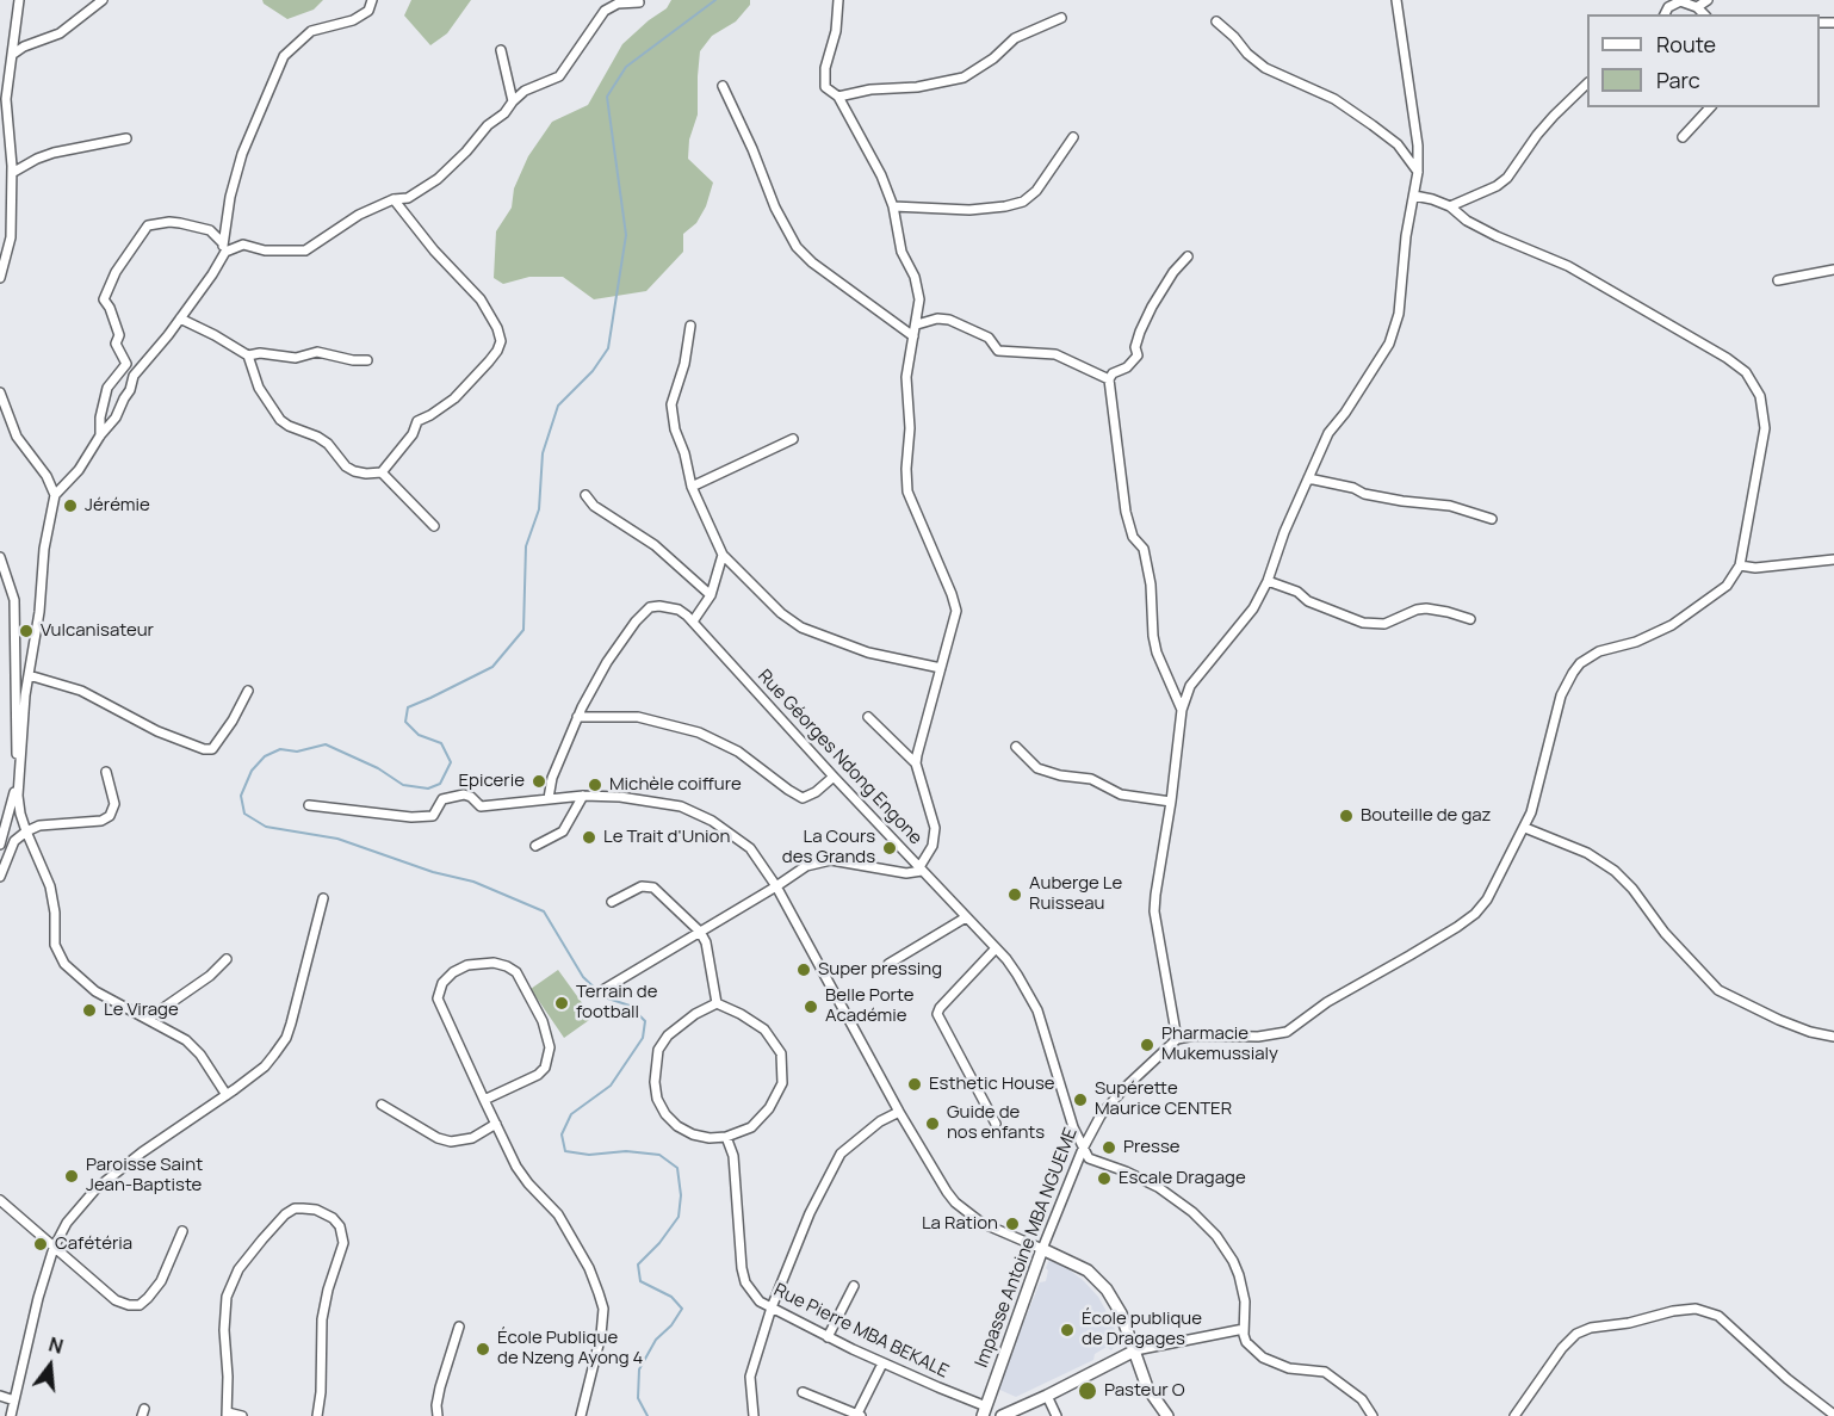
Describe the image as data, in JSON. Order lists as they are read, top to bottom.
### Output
{
  "streets": {
    "main road": ["Impasse Antoine MBA NGUEME"],
    "street": ["Rue Géorges Ndong Engone", "Rue Pierre MBA BEKALE"]
  },
  "crossings": [
    ["Rue Géorges Ndong Engone", "Impasse Antoine MBA NGUEME"],
    ["Impasse Antoine MBA NGUEME", "Rue Pierre MBA BEKALE"]
  ],
  "places": [
    "Jérémie",
    "Vulcanisateur",
    "Epicerie",
    "Michèle coiffure",
    "Bouteille de gaz",
    "Le Trait d'Union",
    "La Cours des Grands",
    "Auberge Le Ruisseau",
    "Super pressing",
    "Terrain de football",
    "Belle Porte Académie",
    "Le Virage",
    "Pharmacie Mukemussialy",
    "Esthetic House",
    "Supérette Maurice CENTER",
    "Guide de nos enfants",
    "Presse",
    "Paroisse Saint Jean-Baptiste",
    "Escale Dragage",
    "La Ration",
    "Cafétéria",
    "École publique de Dragages",
    "École Publique de Nzeng Ayong 4",
    "Pasteur O"
  ],
  "legend": ["Route", "Parc"],
  "north": "top"
}
